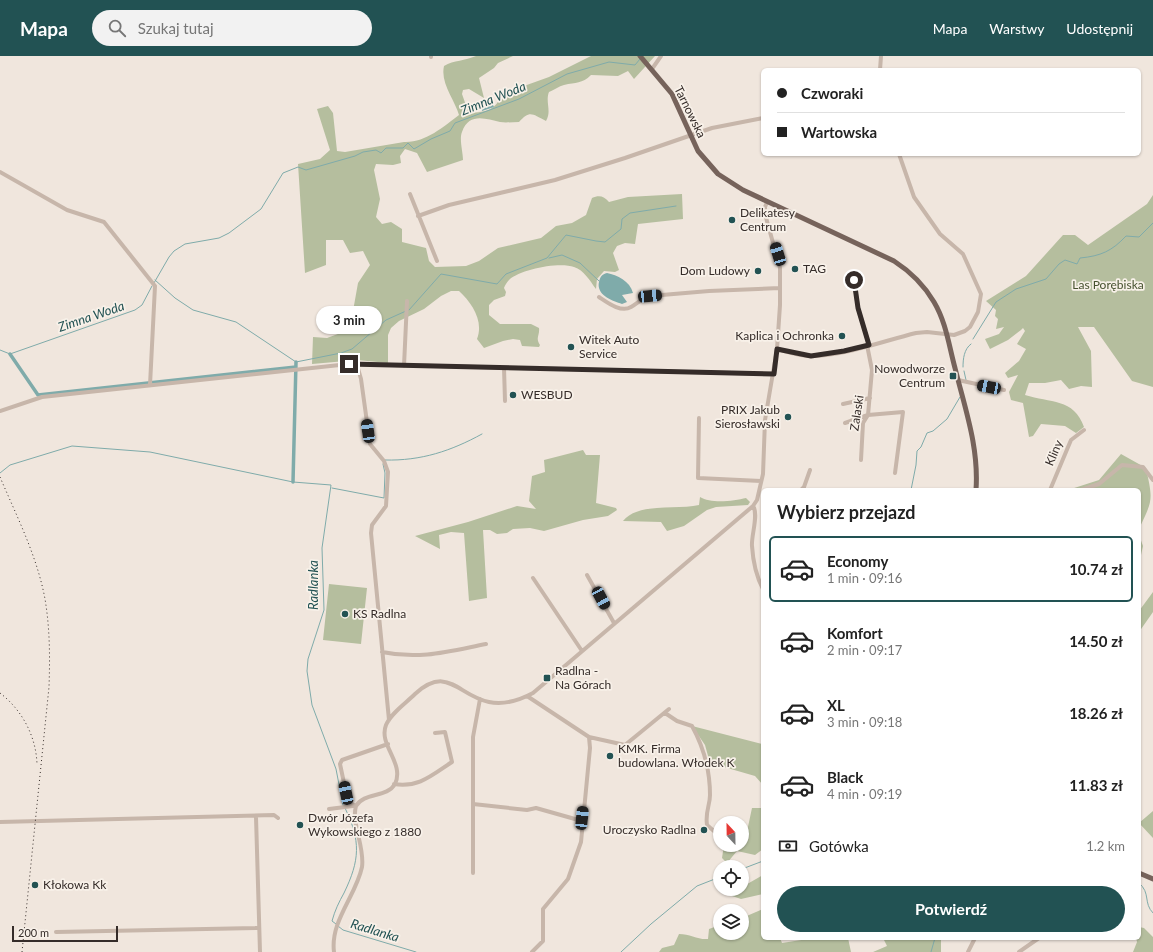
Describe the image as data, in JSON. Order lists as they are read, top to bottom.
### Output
{
  "streets": {
    "main road": ["Tarnowska"],
    "street": ["Zalaski", "Kliny"]
  },
  "water": ["Zimna Woda", "Radlanka"],
  "parks": ["Las Porębiska"],
  "places": {
    "other": [
      "Delikatesy Centrum",
      "TAG",
      "Dom Ludowy",
      "Kaplica i Ochronka",
      "Witek Auto Service",
      "WESBUD",
      "PRIX Jakub Sierosławski",
      "KS Radlna",
      "KMK. Firma budowlana. Włodek K",
      "Dwór Józefa Wykowskiego z 1880",
      "Uroczysko Radlna",
      "Kłokowa Kk"
    ],
    "transit": ["Nowodworze Centrum", "Radlna - Na Górach"]
  },
  "scale_bar": "200 m",
  "north": "top",
  "page": {
    "header": "Mapa",
    "search": "Szukaj tutaj",
    "nav": ["Mapa", "Warstwy", "Udostępnij"],
    "banner": ["Czworaki", "Wartowska"],
    "bubble": "3 min",
    "heading": "Wybierz przejazd",
    "list": [
      {
        "name": "Economy",
        "note": "1 min · 09:16",
        "value": "10.74 zł"
      },
      {
        "name": "Komfort",
        "note": "2 min · 09:17",
        "value": "14.50 zł"
      },
      {
        "name": "XL",
        "note": "3 min · 09:18",
        "value": "18.26 zł"
      },
      {
        "name": "Black",
        "note": "4 min · 09:19",
        "value": "11.83 zł"
      }
    ],
    "pay": ["Gotówka", "1.2 km"],
    "buttons": "Potwierdź",
    "scale": "200 m"
  }
}
